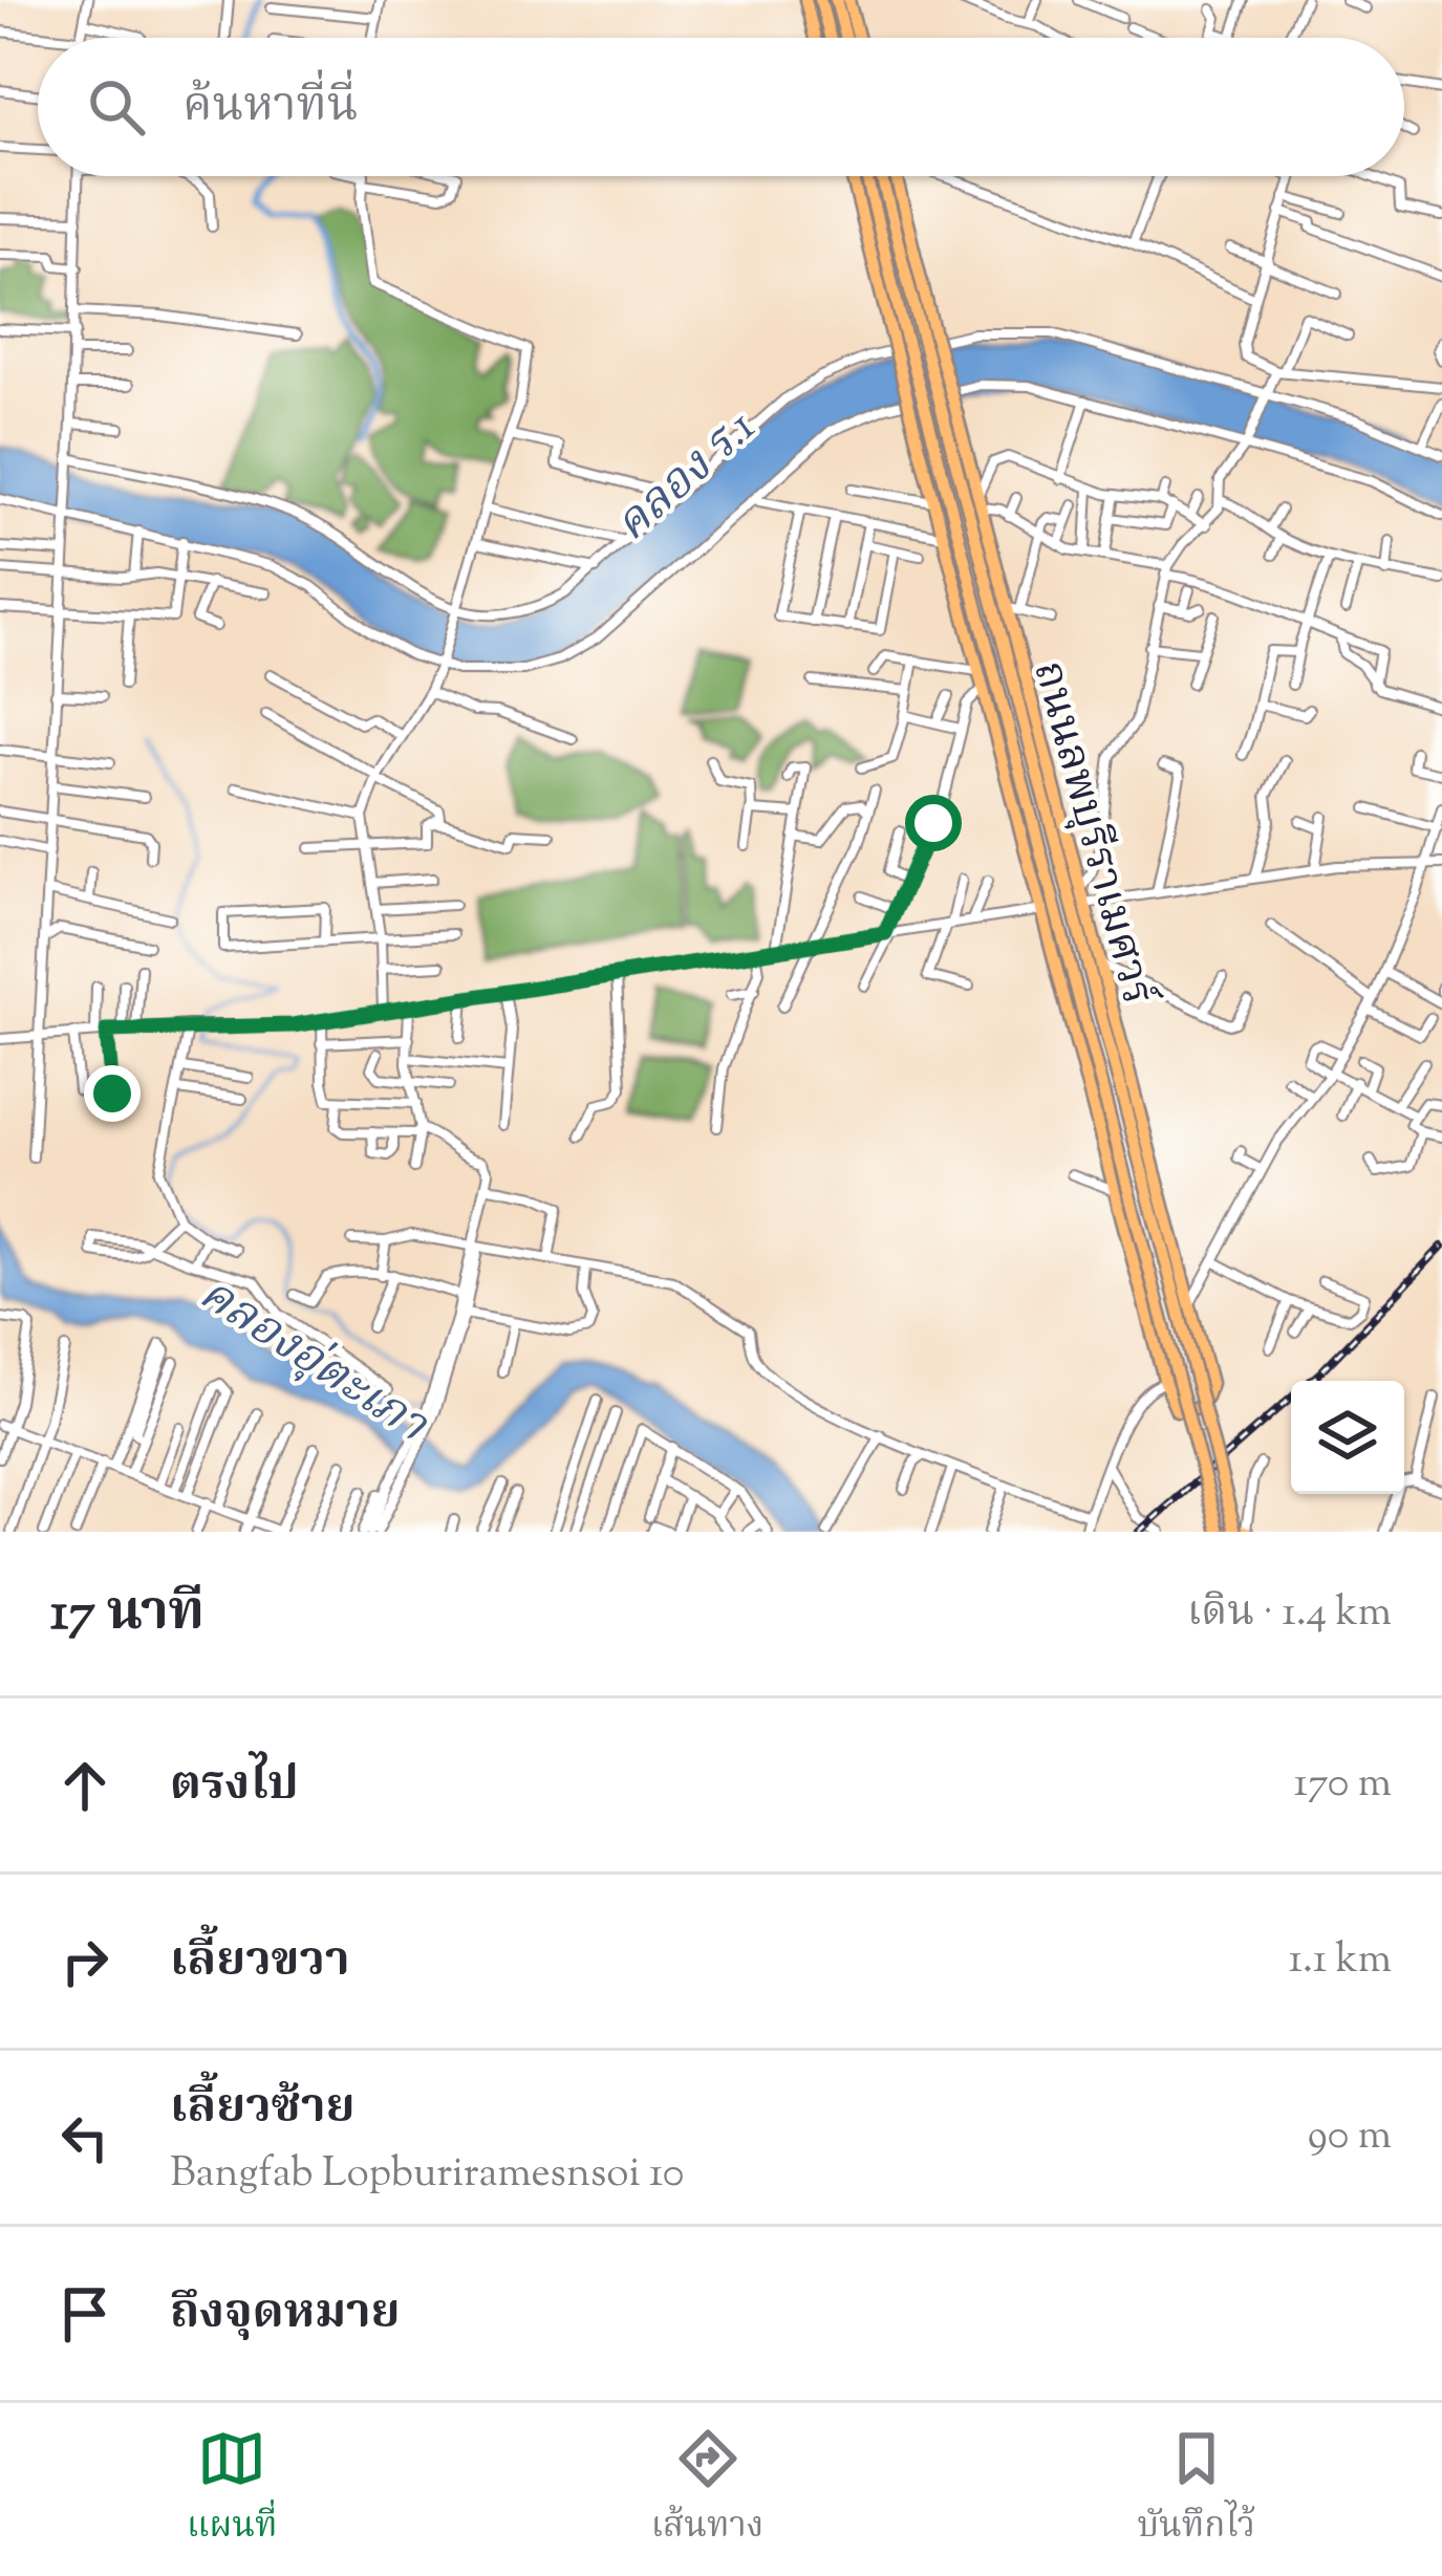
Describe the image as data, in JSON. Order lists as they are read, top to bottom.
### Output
{
  "streets": {
    "main road": ["ถนนลพบุรีราเมศวร์"]
  },
  "water": ["คลอง ร.1", "คลองอุ่ตะเภา"],
  "page": {
    "search": "ค้นหาที่นี่",
    "heading": ["17 นาที", "เดิน · 1.4 km"],
    "list": [
      ["ตรงไป", "170 m"],
      ["เลี้ยวขวา", "1.1 km"],
      ["เลี้ยวซ้าย", "Bangfab Lopburiramesnsoi 10", "90 m"],
      "ถึงจุดหมาย"
    ],
    "nav": ["แผนที่", "เส้นทาง", "บันทึกไว้"]
  }
}
